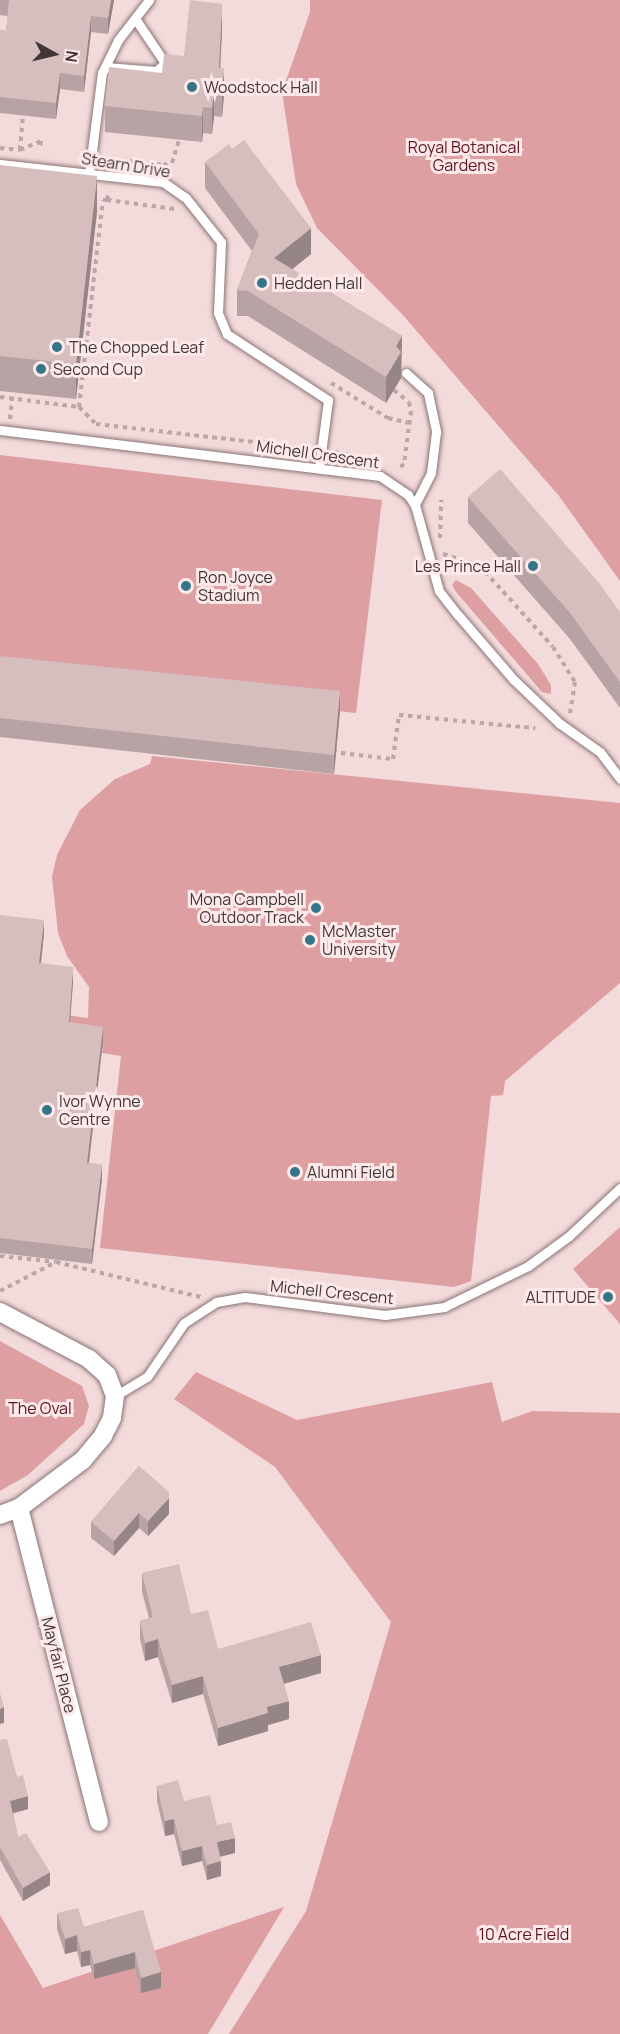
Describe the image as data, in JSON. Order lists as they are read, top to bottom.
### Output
{
  "streets": {
    "street": ["Mayfair Place"],
    "lane": ["Stearn Drive", "Michell Crescent"]
  },
  "parks": ["Royal Botanical Gardens", "The Oval", "10 Acre Field"],
  "places": [
    "Woodstock Hall",
    "Hedden Hall",
    "The Chopped Leaf",
    "Second Cup",
    "Les Prince Hall",
    "Ron Joyce Stadium",
    "Mona Campbell Outdoor Track",
    "McMaster University",
    "Ivor Wynne Centre",
    "Alumni Field",
    "ALTITUDE"
  ],
  "north": "right"
}
